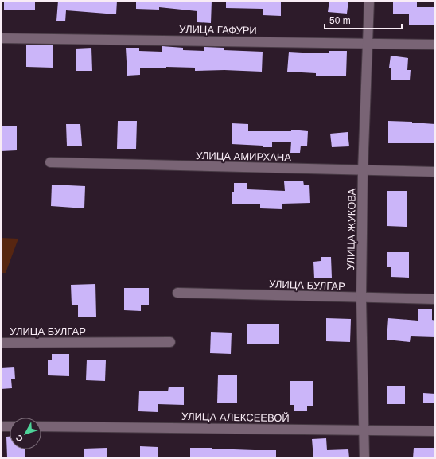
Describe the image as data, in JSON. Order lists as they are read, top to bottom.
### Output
{
  "streets": {
    "street": [
      "УЛИЦА ГАФУРИ",
      "УЛИЦА АМИРХАНА",
      "УЛИЦА ЖУКОВА",
      "УЛИЦА БУЛГАР",
      "УЛИЦА АЛЕКСЕЕВОЙ"
    ]
  },
  "crossings": [
    ["УЛИЦА ГАФУРИ", "УЛИЦА ЖУКОВА"],
    ["УЛИЦА АМИРХАНА", "УЛИЦА ЖУКОВА"],
    ["УЛИЦА ЖУКОВА", "УЛИЦА БУЛГАР"],
    ["УЛИЦА ЖУКОВА", "УЛИЦА АЛЕКСЕЕВОЙ"]
  ],
  "scale_bar": "50 m",
  "north": "bottom left"
}
